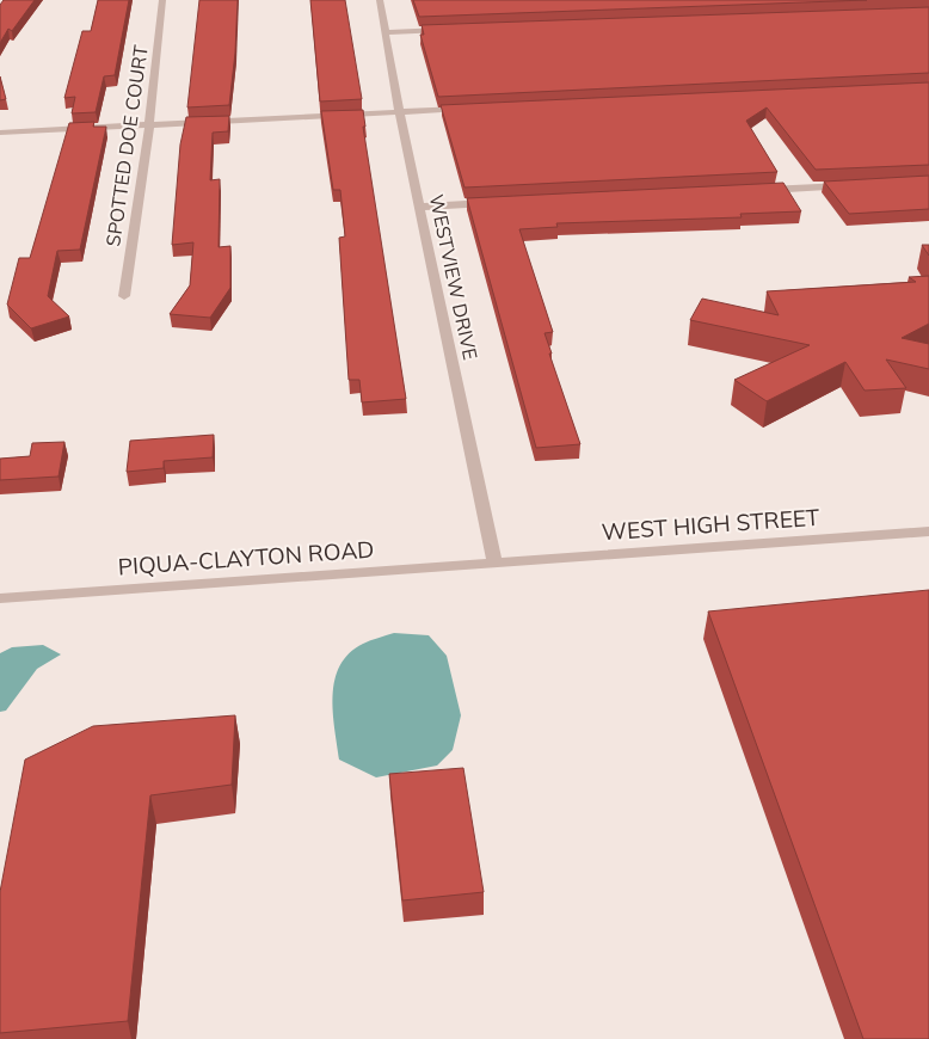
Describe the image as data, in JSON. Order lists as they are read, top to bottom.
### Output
{
  "streets": {
    "street": [
      "SPOTTED DOE COURT",
      "WESTVIEW DRIVE",
      "WEST HIGH STREET",
      "PIQUA-CLAYTON ROAD"
    ]
  },
  "crossings": [
    ["WESTVIEW DRIVE", "WEST HIGH STREET"],
    ["WESTVIEW DRIVE", "PIQUA-CLAYTON ROAD"],
    ["WEST HIGH STREET", "PIQUA-CLAYTON ROAD"]
  ]
}
